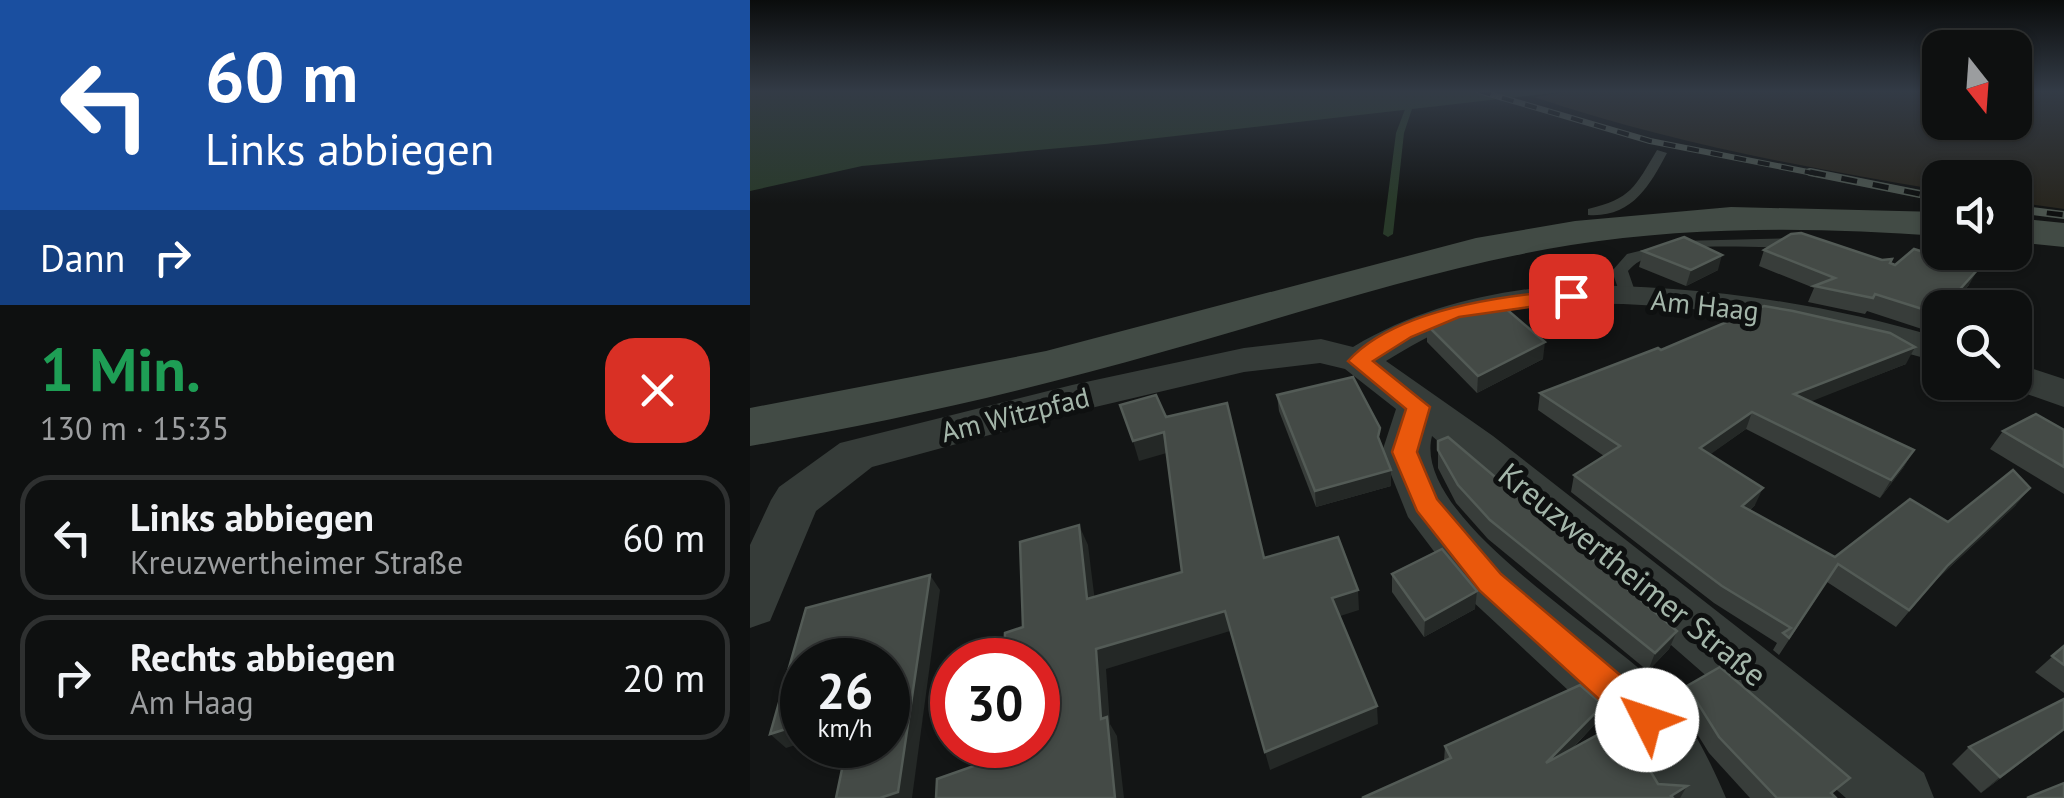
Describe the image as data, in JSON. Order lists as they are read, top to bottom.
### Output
{
  "streets": {
    "street": ["Am Haag", "Am Witzpfad", "Kreuzwertheimer Straße"]
  },
  "crossings": [
    ["Am Haag", "Am Witzpfad"],
    ["Am Haag", "Kreuzwertheimer Straße"],
    ["Am Witzpfad", "Kreuzwertheimer Straße"]
  ],
  "north": "bottom",
  "page": {
    "turn": ["60 m", "Links abbiegen"],
    "then": "Dann",
    "heading": ["1 Min.", "130 m · 15:35"],
    "list": [
      {
        "name": "Links abbiegen",
        "note": "Kreuzwertheimer Straße",
        "value": "60 m"
      },
      {
        "name": "Rechts abbiegen",
        "note": "Am Haag",
        "value": "20 m"
      }
    ],
    "speed": "26 km/h",
    "limit": "30"
  }
}
